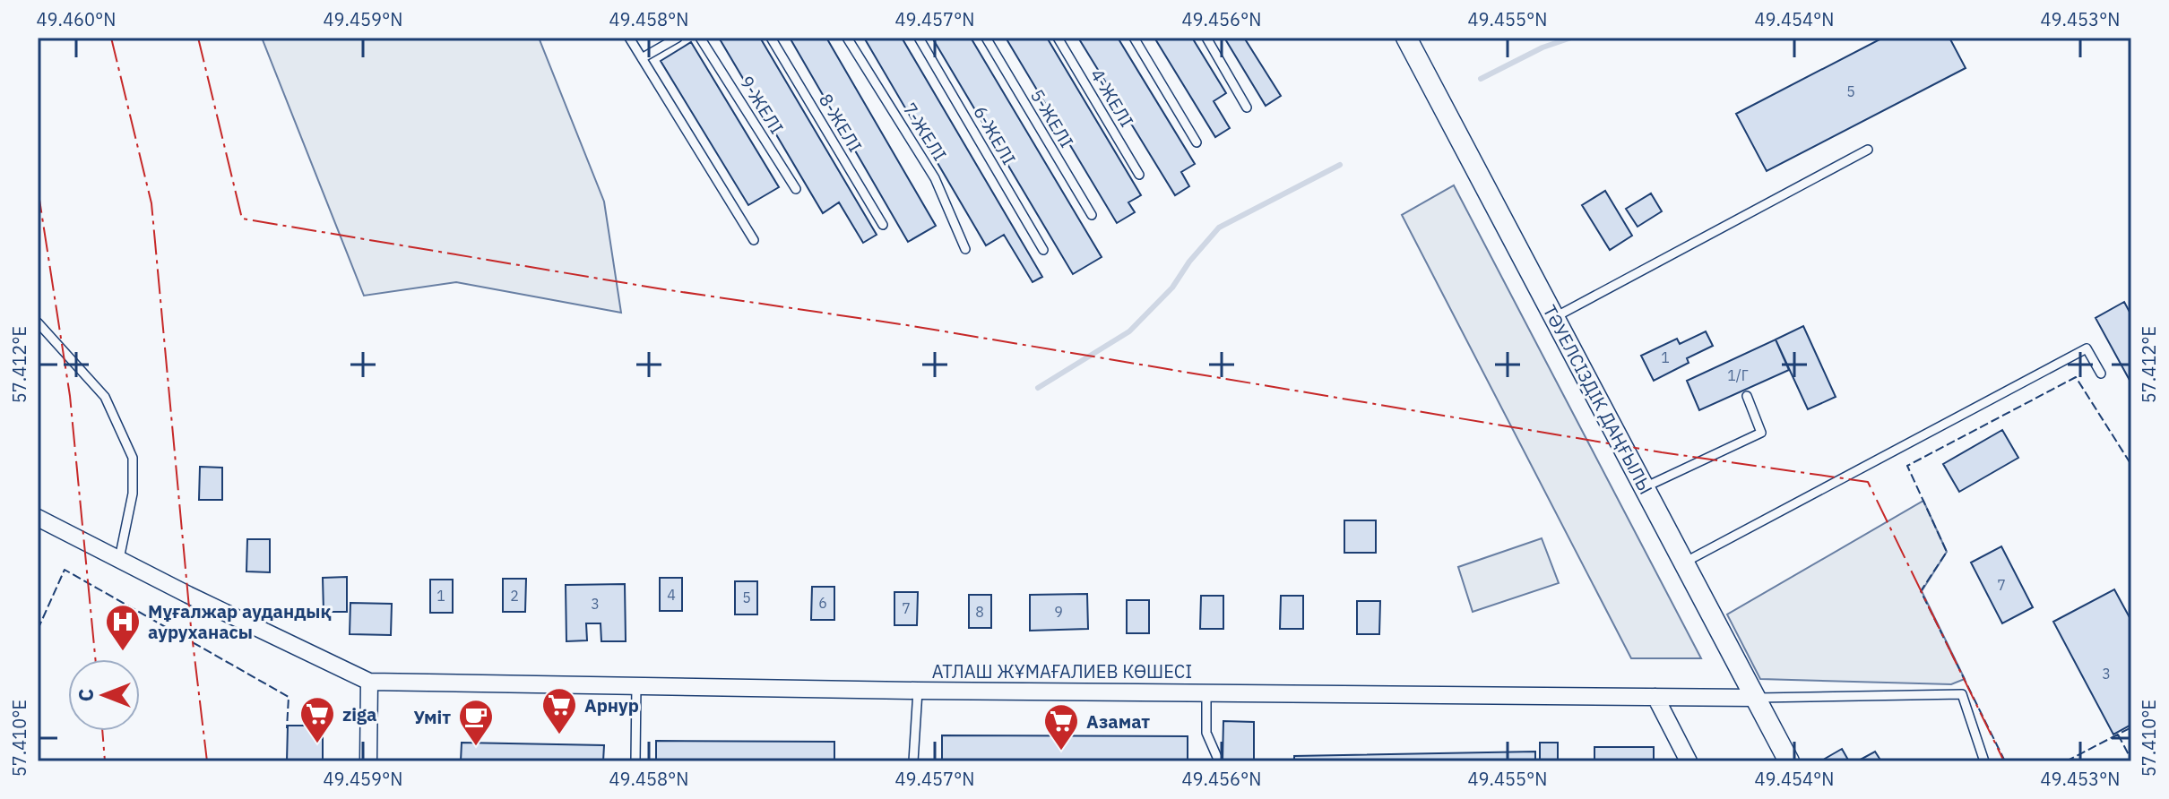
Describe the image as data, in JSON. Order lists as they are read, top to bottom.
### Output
{
  "streets": {
    "street": ["ТӘУЕЛСІЗДІК ДАҢҒЫЛЫ", "АТЛАШ ЖҰМАҒАЛИЕВ КӨШЕСІ"],
    "lane": [
      "4-ЖЕЛІ",
      "9-ЖЕЛІ",
      "5-ЖЕЛІ",
      "8-ЖЕЛІ",
      "7-ЖЕЛІ",
      "6-ЖЕЛІ"
    ]
  },
  "crossings": [
    ["ТӘУЕЛСІЗДІК ДАҢҒЫЛЫ", "АТЛАШ ЖҰМАҒАЛИЕВ КӨШЕСІ"]
  ],
  "places": {
    "hospital": ["Мұғалжар аудандық ауруханасы"],
    "supermarket": ["Арнур", "ziga", "Азамат"],
    "cafe": ["Умiт"]
  },
  "house_numbers": [
    "5",
    "1",
    "1/Г",
    "7",
    "4",
    "1",
    "2",
    "5",
    "6",
    "3",
    "7",
    "8",
    "9",
    "3"
  ],
  "north": "left",
  "coordinates": [
    "49.460°N",
    "49.459°N",
    "49.458°N",
    "49.457°N",
    "49.456°N",
    "49.455°N",
    "49.454°N",
    "49.453°N",
    "57.412°E",
    "57.410°E"
  ]
}
